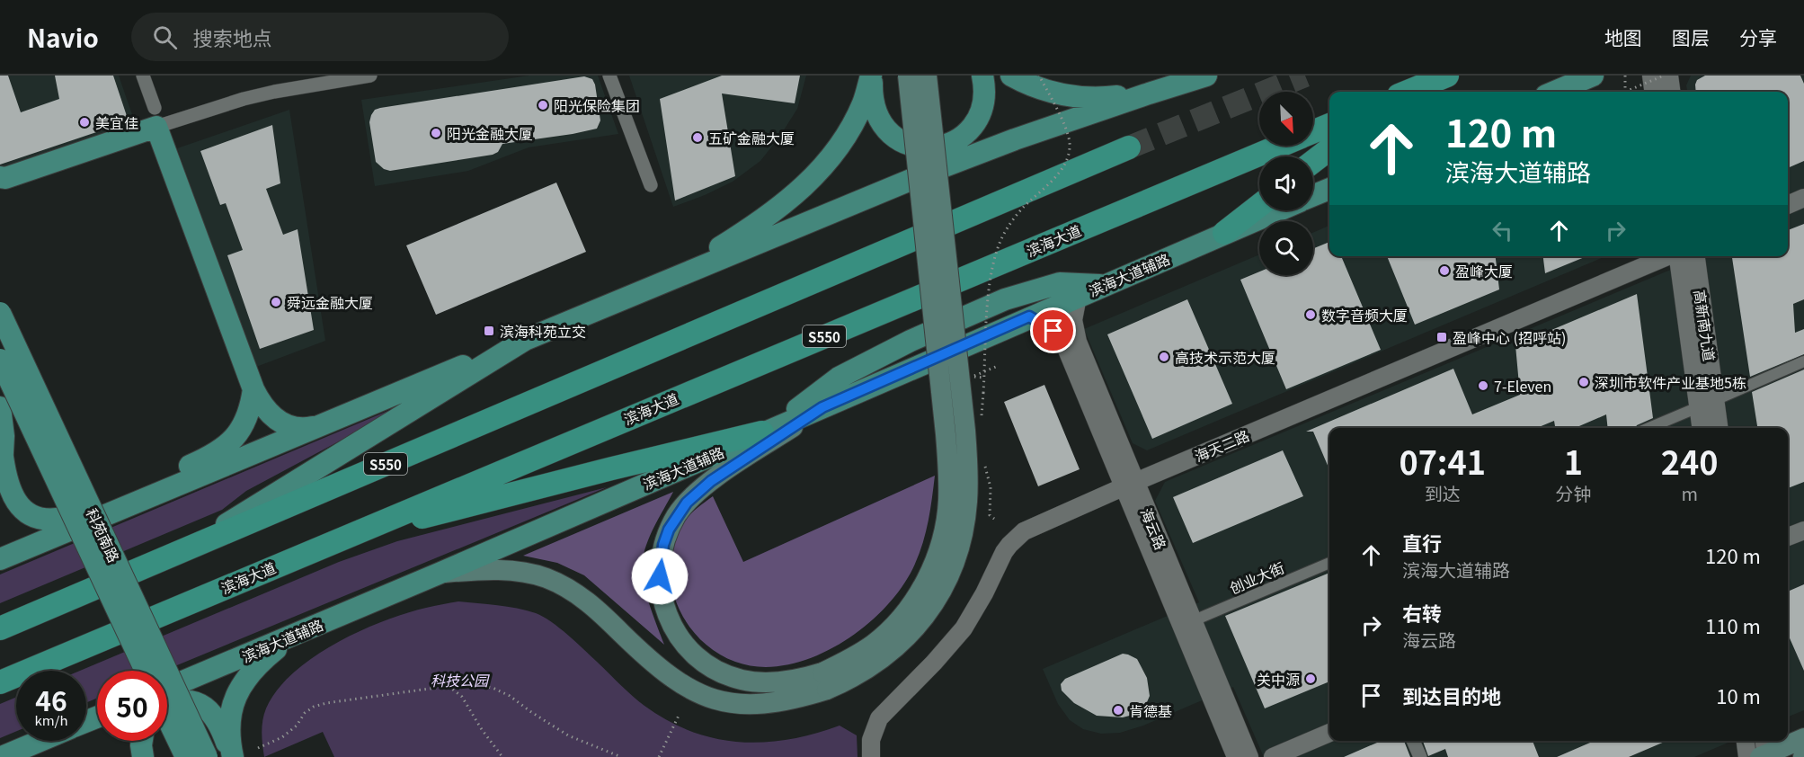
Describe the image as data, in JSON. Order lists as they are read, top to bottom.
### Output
{
  "streets": {
    "highway": ["滨海大道", "S550"],
    "main road": ["滨海大道辅路", "科苑南路"],
    "street": [
      "高新南九道",
      "海天二路",
      "海云路",
      "创业大街"
    ]
  },
  "crossings": [
    ["滨海大道辅路", "海云路"],
    ["海天二路", "海云路"],
    ["海云路", "创业大街"]
  ],
  "parks": ["科技公园"],
  "places": {
    "other": [
      "阳光保险集团",
      "美宜佳",
      "阳光金融大厦",
      "五矿金融大厦",
      "盈峰大厦",
      "舜远金融大厦",
      "数字音频大厦",
      "高技术示范大厦",
      "深圳市软件产业基地5栋",
      "7-Eleven",
      "关中源",
      "肯德基"
    ],
    "transit": ["滨海科苑立交", "盈峰中心 (招呼站)"]
  },
  "north": "bottom right",
  "page": {
    "header": "Navio",
    "search": "搜索地点",
    "nav": ["地图", "图层", "分享"],
    "turn": ["120 m", "滨海大道辅路"],
    "eta": [
      "07:41",
      "到达",
      "1",
      "分钟",
      "240",
      "m"
    ],
    "list": [
      {
        "name": "直行",
        "note": "滨海大道辅路",
        "value": "120 m"
      },
      {
        "name": "右转",
        "note": "海云路",
        "value": "110 m"
      },
      {
        "name": "到达目的地",
        "value": "10 m"
      }
    ],
    "speed": "46 km/h",
    "limit": "50"
  }
}
